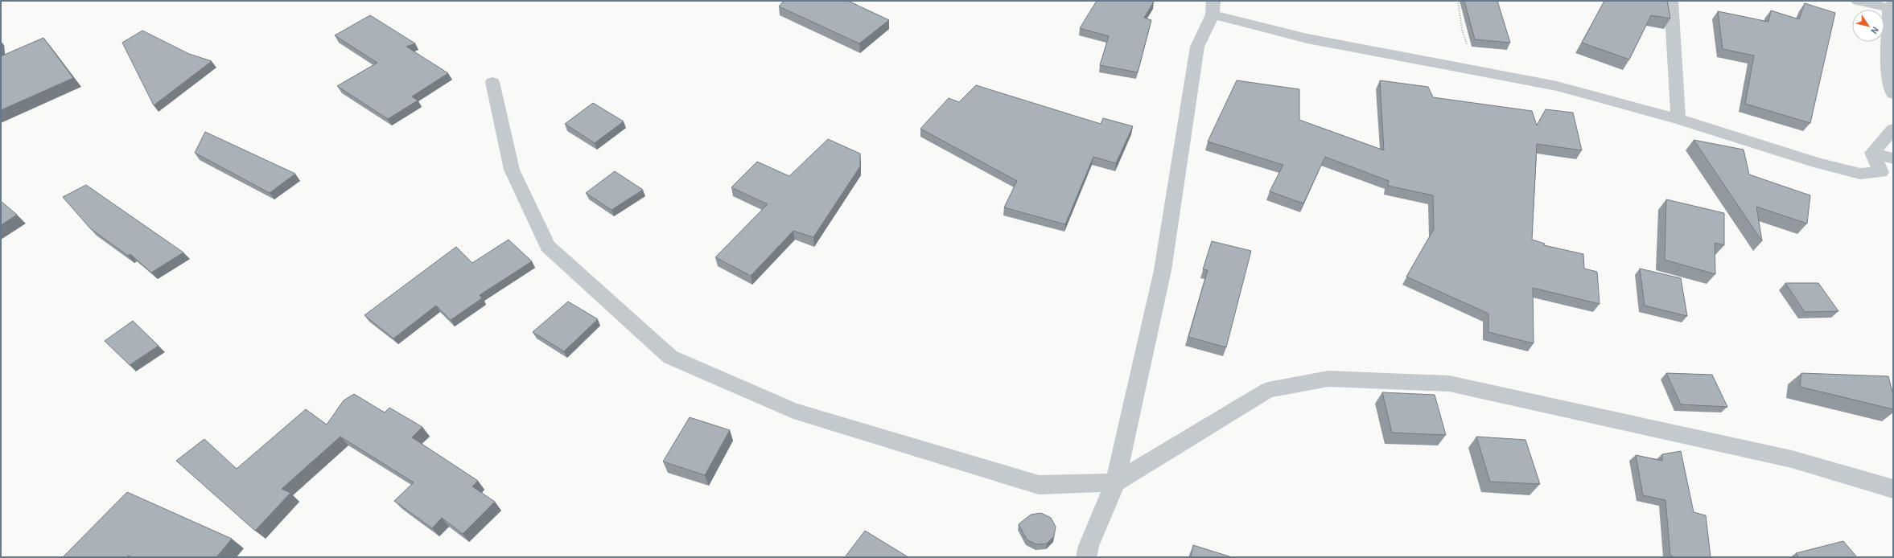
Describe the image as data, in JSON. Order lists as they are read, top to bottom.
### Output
{
  "north": "bottom right"
}
